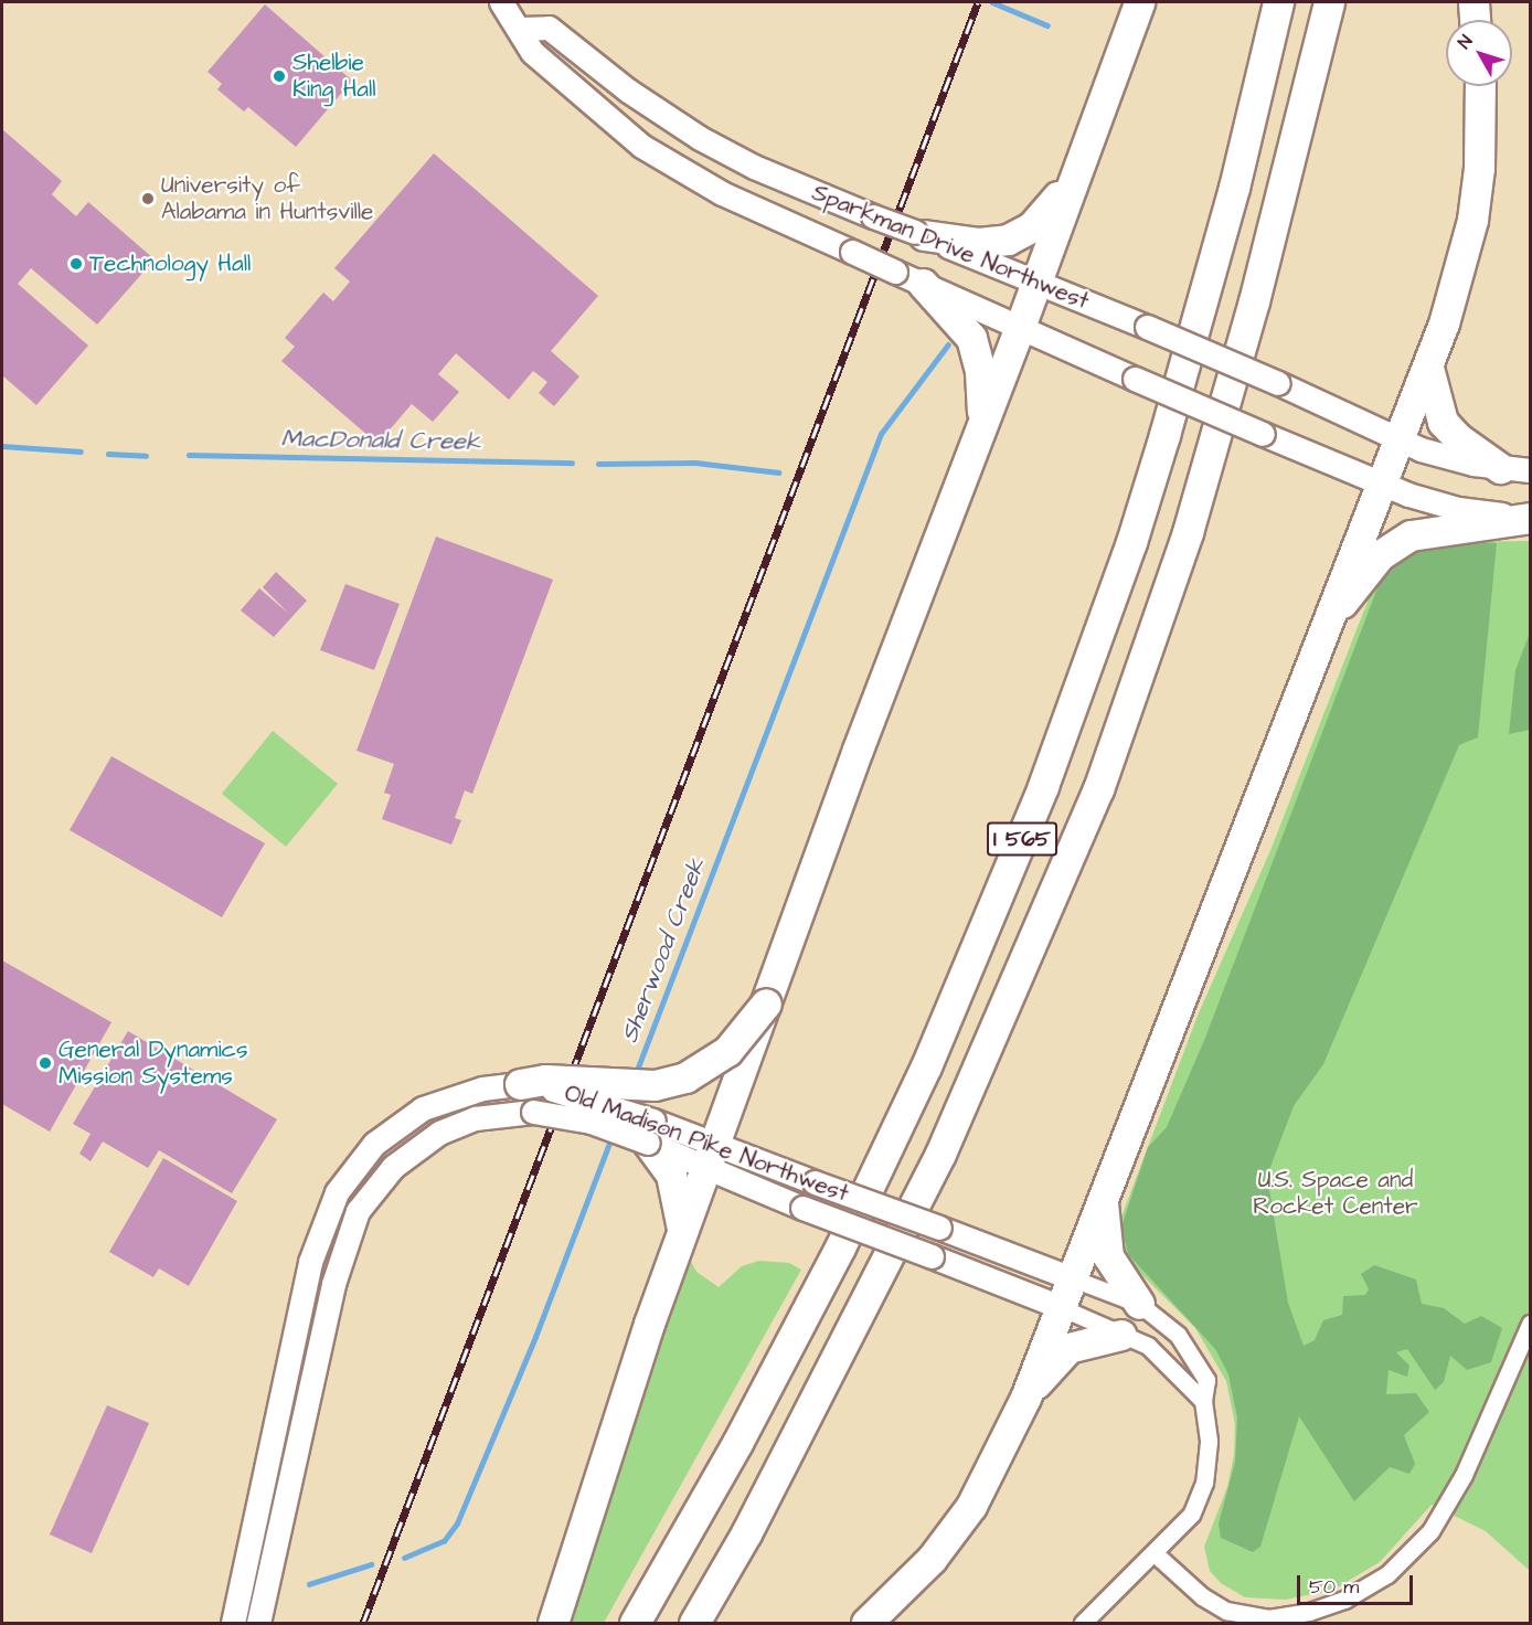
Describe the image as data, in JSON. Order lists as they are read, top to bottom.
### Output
{
  "streets": {
    "highway": ["I 565"],
    "main road": ["Sparkman Drive Northwest", "Old Madison Pike Northwest"]
  },
  "water": ["MacDonald Creek", "Sherwood Creek"],
  "parks": ["U.S. Space and Rocket Center"],
  "places": [
    "Shelbie King Hall",
    "University of Alabama in Huntsville",
    "Technology Hall",
    "General Dynamics Mission Systems"
  ],
  "scale_bar": "50 m",
  "north": "top left"
}
